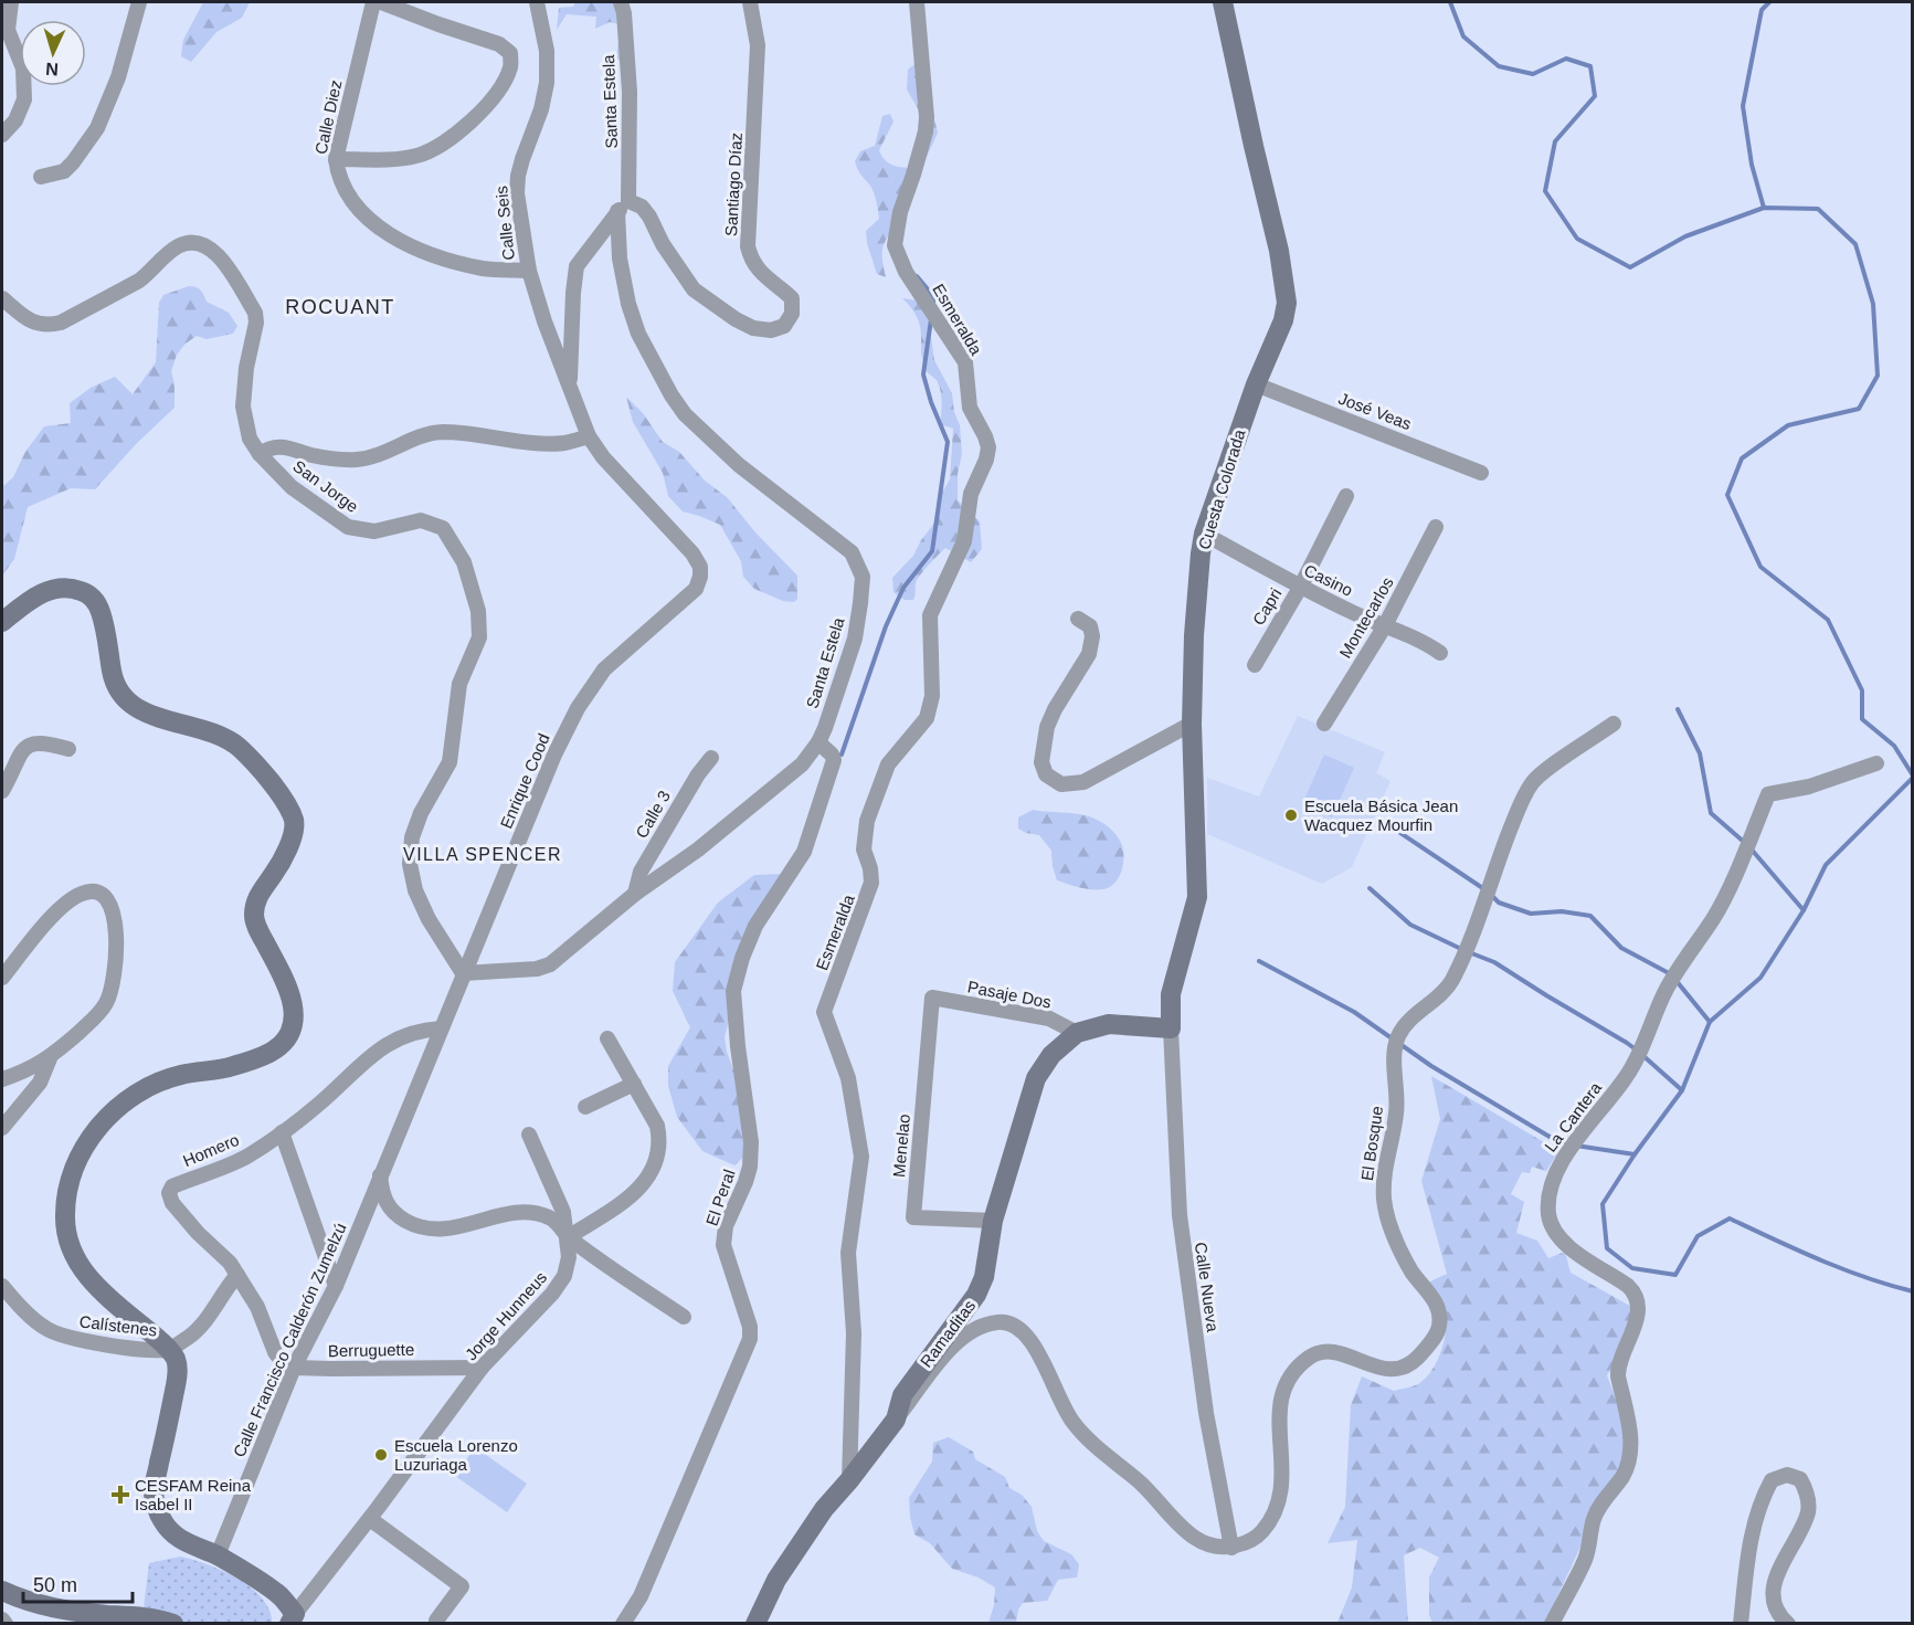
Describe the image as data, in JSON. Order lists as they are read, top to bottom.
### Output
{
  "streets": {
    "street": [
      "Santa Estela",
      "Calle Diez",
      "Santiago Díaz",
      "Calle Seis",
      "Esmeralda",
      "José Veas",
      "San Jorge",
      "Cuesta Colorada",
      "Casino",
      "Capri",
      "Montecarlos",
      "Enrique Cood",
      "Calle 3",
      "Pasaje Dos",
      "La Cantera",
      "El Bosque",
      "Menelao",
      "Homero",
      "El Peral",
      "Calle Nueva",
      "Jorge Hunneus",
      "Calístenes",
      "Ramaditas",
      "Calle Francisco Calderón Zumelzú",
      "Berruguette"
    ]
  },
  "crossings": [
    ["Santa Estela", "Santiago Díaz"],
    ["Santa Estela", "San Jorge"],
    ["Santa Estela", "Enrique Cood"],
    ["Santa Estela", "Calle 3"],
    ["Santa Estela", "El Peral"],
    ["Calle Diez", "Calle Seis"],
    ["Calle Seis", "Enrique Cood"],
    ["Esmeralda", "Ramaditas"],
    ["José Veas", "Cuesta Colorada"],
    ["San Jorge", "Enrique Cood"],
    ["Cuesta Colorada", "Casino"],
    ["Cuesta Colorada", "Calle Nueva"],
    ["Cuesta Colorada", "Ramaditas"],
    ["Casino", "Capri"],
    ["Casino", "Montecarlos"],
    ["Enrique Cood", "Homero"],
    ["Enrique Cood", "Calle Francisco Calderón Zumelzú"],
    ["Pasaje Dos", "Menelao"],
    ["Pasaje Dos", "Ramaditas"],
    ["El Bosque", "Calle Nueva"],
    ["Menelao", "Ramaditas"],
    ["Calle Nueva", "Ramaditas"],
    ["Jorge Hunneus", "Berruguette"],
    ["Calle Francisco Calderón Zumelzú", "Berruguette"]
  ],
  "districts": ["ROCUANT", "VILLA SPENCER"],
  "places": {
    "other": ["Escuela Básica Jean Wacquez Mourfin", "Escuela Lorenzo Luzuriaga"],
    "health": ["CESFAM Reina Isabel II"]
  },
  "scale_bar": "50 m",
  "north": "bottom"
}
